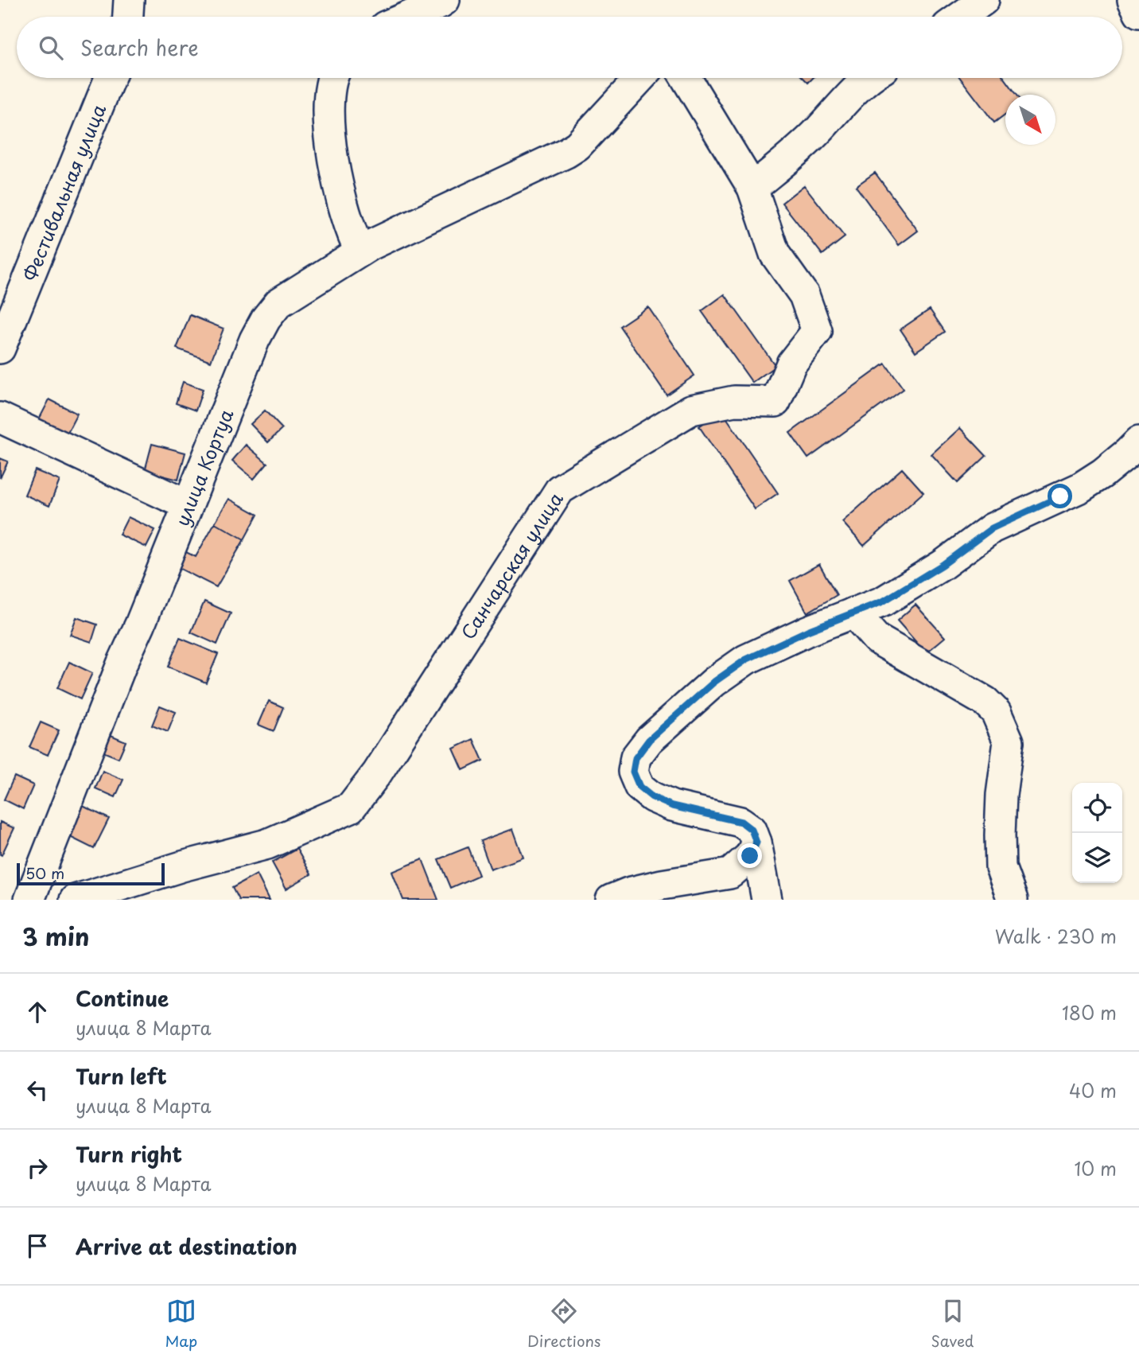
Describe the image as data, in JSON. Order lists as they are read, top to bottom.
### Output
{
  "streets": {
    "street": ["Фестивальная улица", "улица Кортуа", "Санчарская улица"]
  },
  "scale_bar": "50 m",
  "north": "bottom right",
  "page": {
    "search": "Search here",
    "scale": "50 m",
    "heading": ["3 min", "Walk · 230 m"],
    "list": [
      ["Continue", "улица 8 Марта", "180 m"],
      ["Turn left", "улица 8 Марта", "40 m"],
      ["Turn right", "улица 8 Марта", "10 m"],
      "Arrive at destination"
    ],
    "nav": ["Map", "Directions", "Saved"]
  }
}
